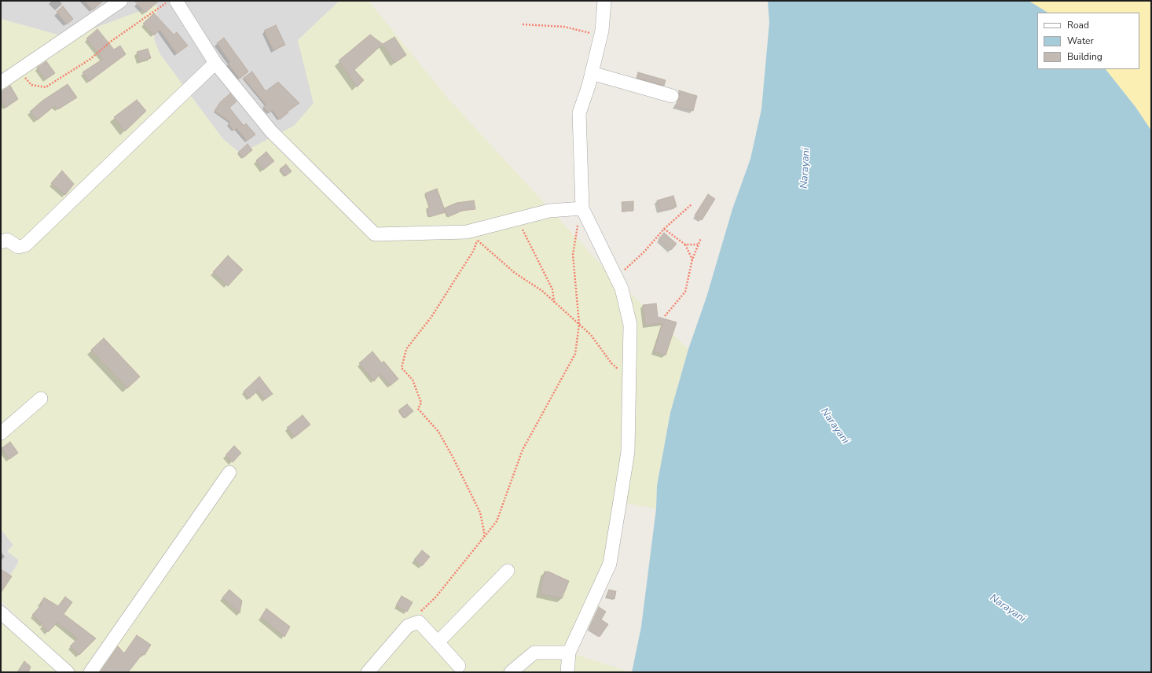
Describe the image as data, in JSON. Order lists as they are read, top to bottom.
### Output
{
  "water": ["Narayani"],
  "legend": ["Road", "Water", "Building"]
}
